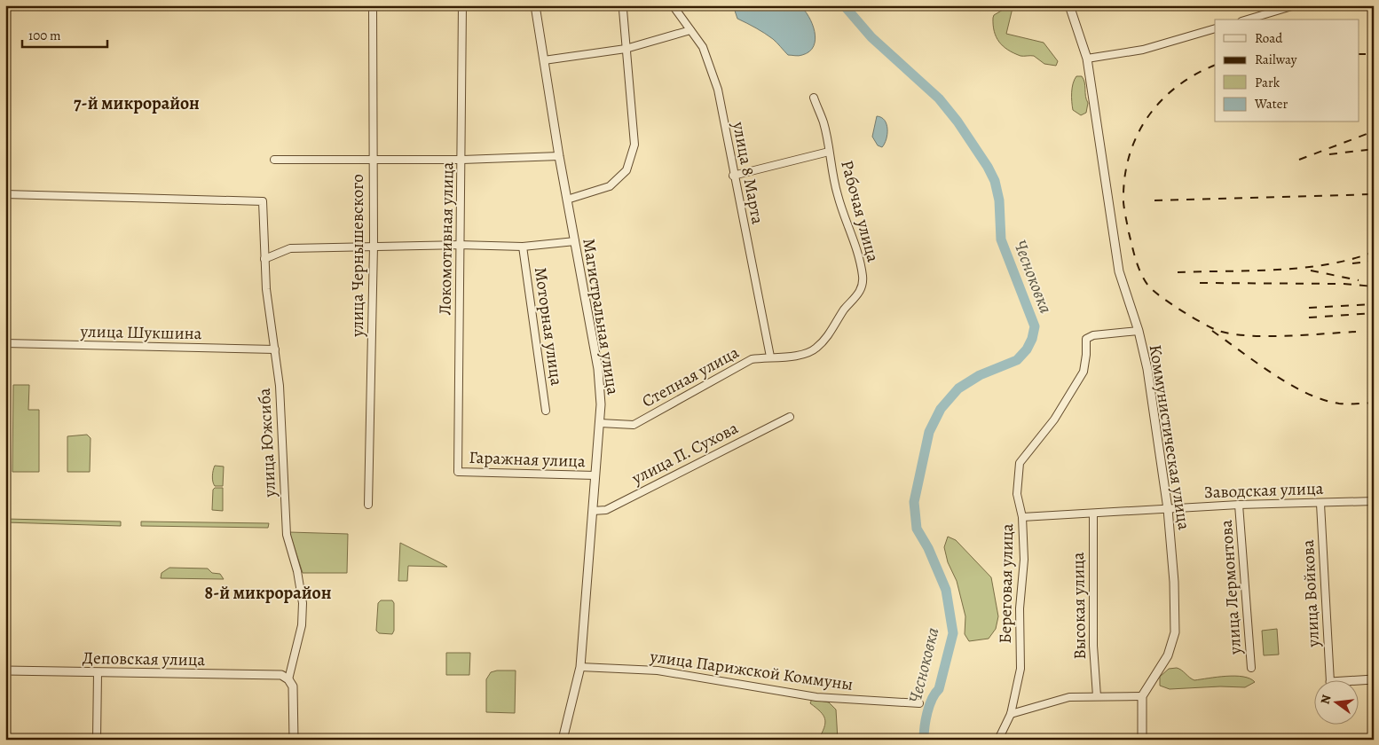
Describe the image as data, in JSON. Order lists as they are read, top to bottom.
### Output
{
  "streets": {
    "street": [
      "улица 8 Марта",
      "Рабочая улица",
      "Локомотивная улица",
      "улица Чернышевского",
      "Магистральная улица",
      "Моторная улица",
      "улица Шукшина",
      "Степная улица",
      "Коммунистическая улица",
      "улица Южсиба",
      "улица П. Сухова",
      "Гаражная улица",
      "Заводская улица",
      "Береговая улица",
      "улица Лермонтова",
      "улица Войкова",
      "Высокая улица",
      "Деповская улица",
      "улица Парижской Коммуны"
    ]
  },
  "crossings": [
    ["улица 8 Марта", "Рабочая улица"],
    ["улица 8 Марта", "Степная улица"],
    ["Рабочая улица", "Степная улица"],
    ["Локомотивная улица", "Гаражная улица"],
    ["Магистральная улица", "Степная улица"],
    ["Магистральная улица", "улица П. Сухова"],
    ["Магистральная улица", "Гаражная улица"],
    ["Магистральная улица", "улица Парижской Коммуны"],
    ["улица Шукшина", "улица Южсиба"],
    ["Коммунистическая улица", "Заводская улица"],
    ["Коммунистическая улица", "Береговая улица"],
    ["улица Южсиба", "Деповская улица"],
    ["Заводская улица", "Береговая улица"],
    ["Заводская улица", "улица Лермонтова"],
    ["Заводская улица", "улица Войкова"],
    ["Заводская улица", "Высокая улица"]
  ],
  "districts": ["7-й микрорайон", "8-й микрорайон"],
  "water": ["Чесноковка"],
  "legend": [
    "Road",
    "Railway",
    "Park",
    "Water"
  ],
  "scale_bar": "100 m",
  "north": "left"
}
